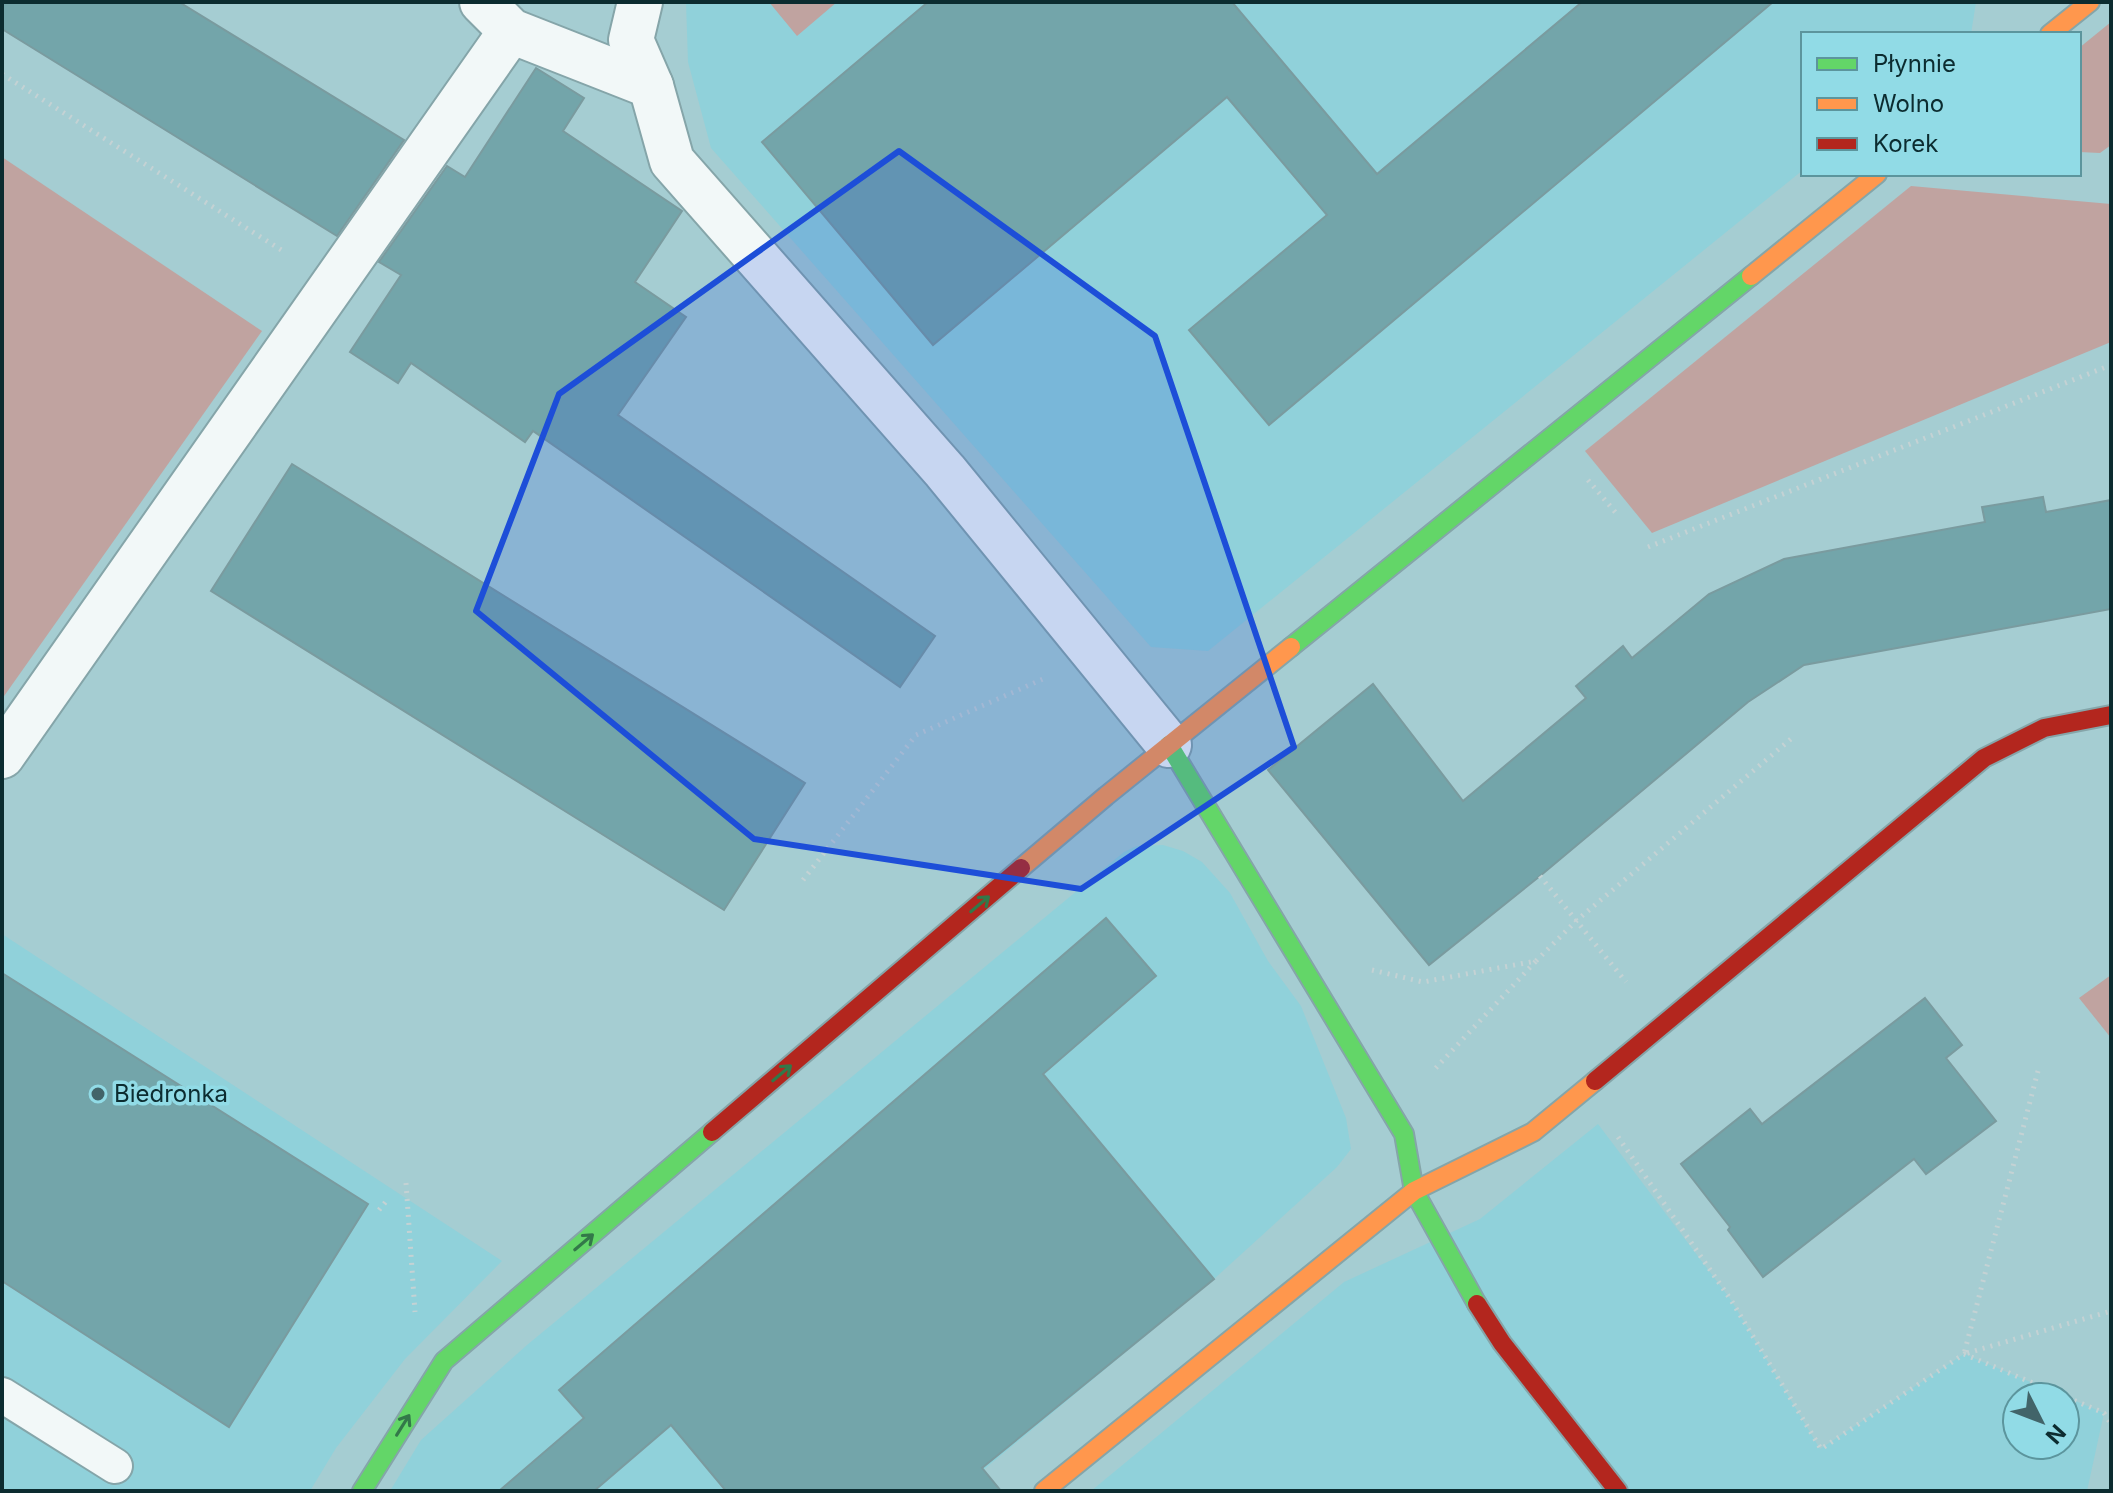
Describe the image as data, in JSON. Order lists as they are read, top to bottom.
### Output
{
  "places": ["Biedronka"],
  "legend": ["Płynnie", "Wolno", "Korek"],
  "north": "bottom right"
}
